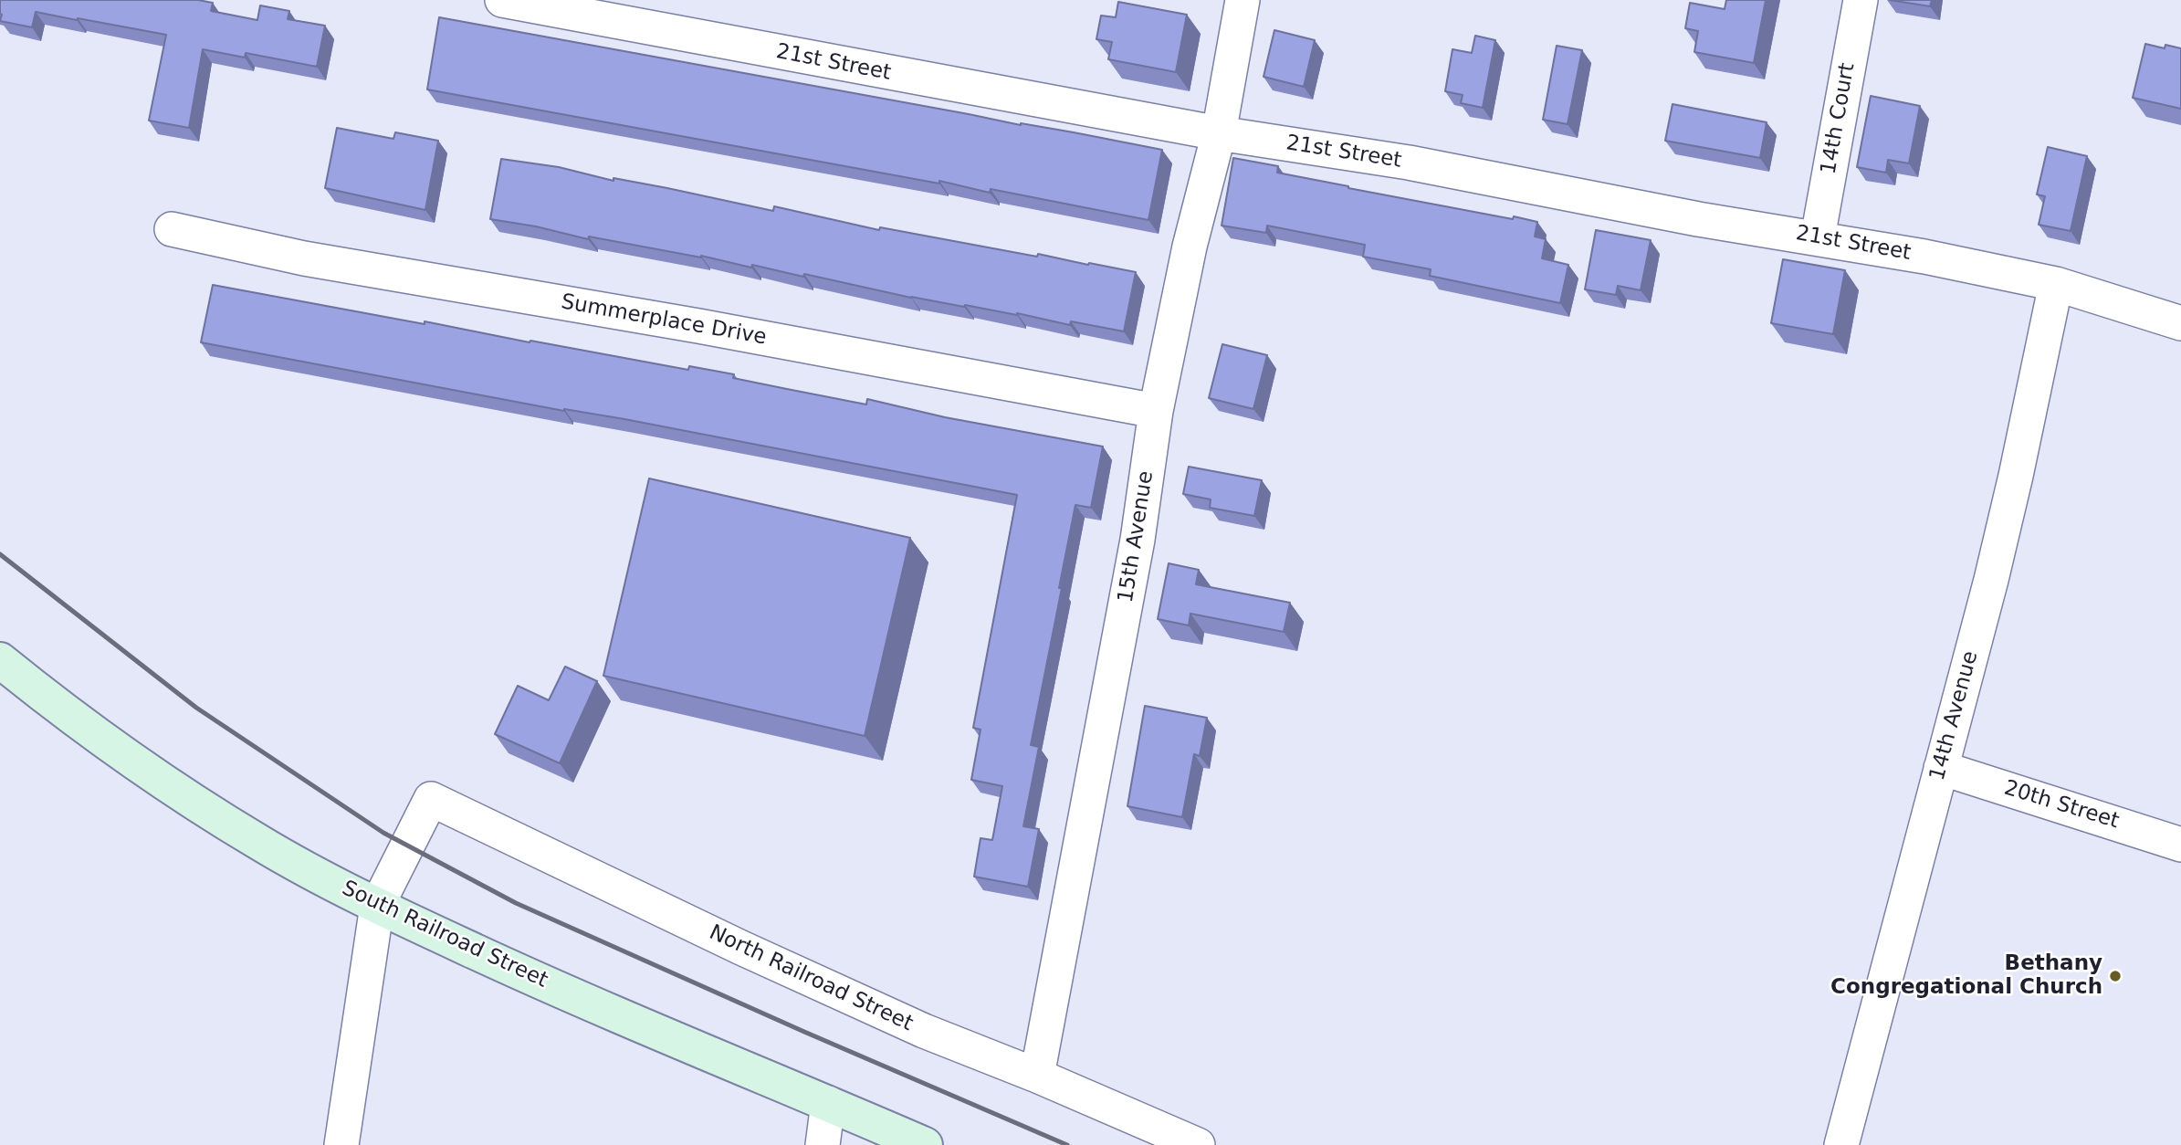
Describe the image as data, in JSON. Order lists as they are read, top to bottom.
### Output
{
  "streets": {
    "street": [
      "21st Street",
      "14th Court",
      "Summerplace Drive",
      "15th Avenue",
      "14th Avenue",
      "20th Street",
      "South Railroad Street",
      "North Railroad Street"
    ]
  },
  "crossings": [
    ["21st Street", "14th Court"],
    ["21st Street", "15th Avenue"],
    ["21st Street", "14th Avenue"],
    ["Summerplace Drive", "15th Avenue"],
    ["15th Avenue", "North Railroad Street"],
    ["14th Avenue", "20th Street"],
    ["South Railroad Street", "North Railroad Street"]
  ],
  "places": ["Bethany Congregational Church"]
}
